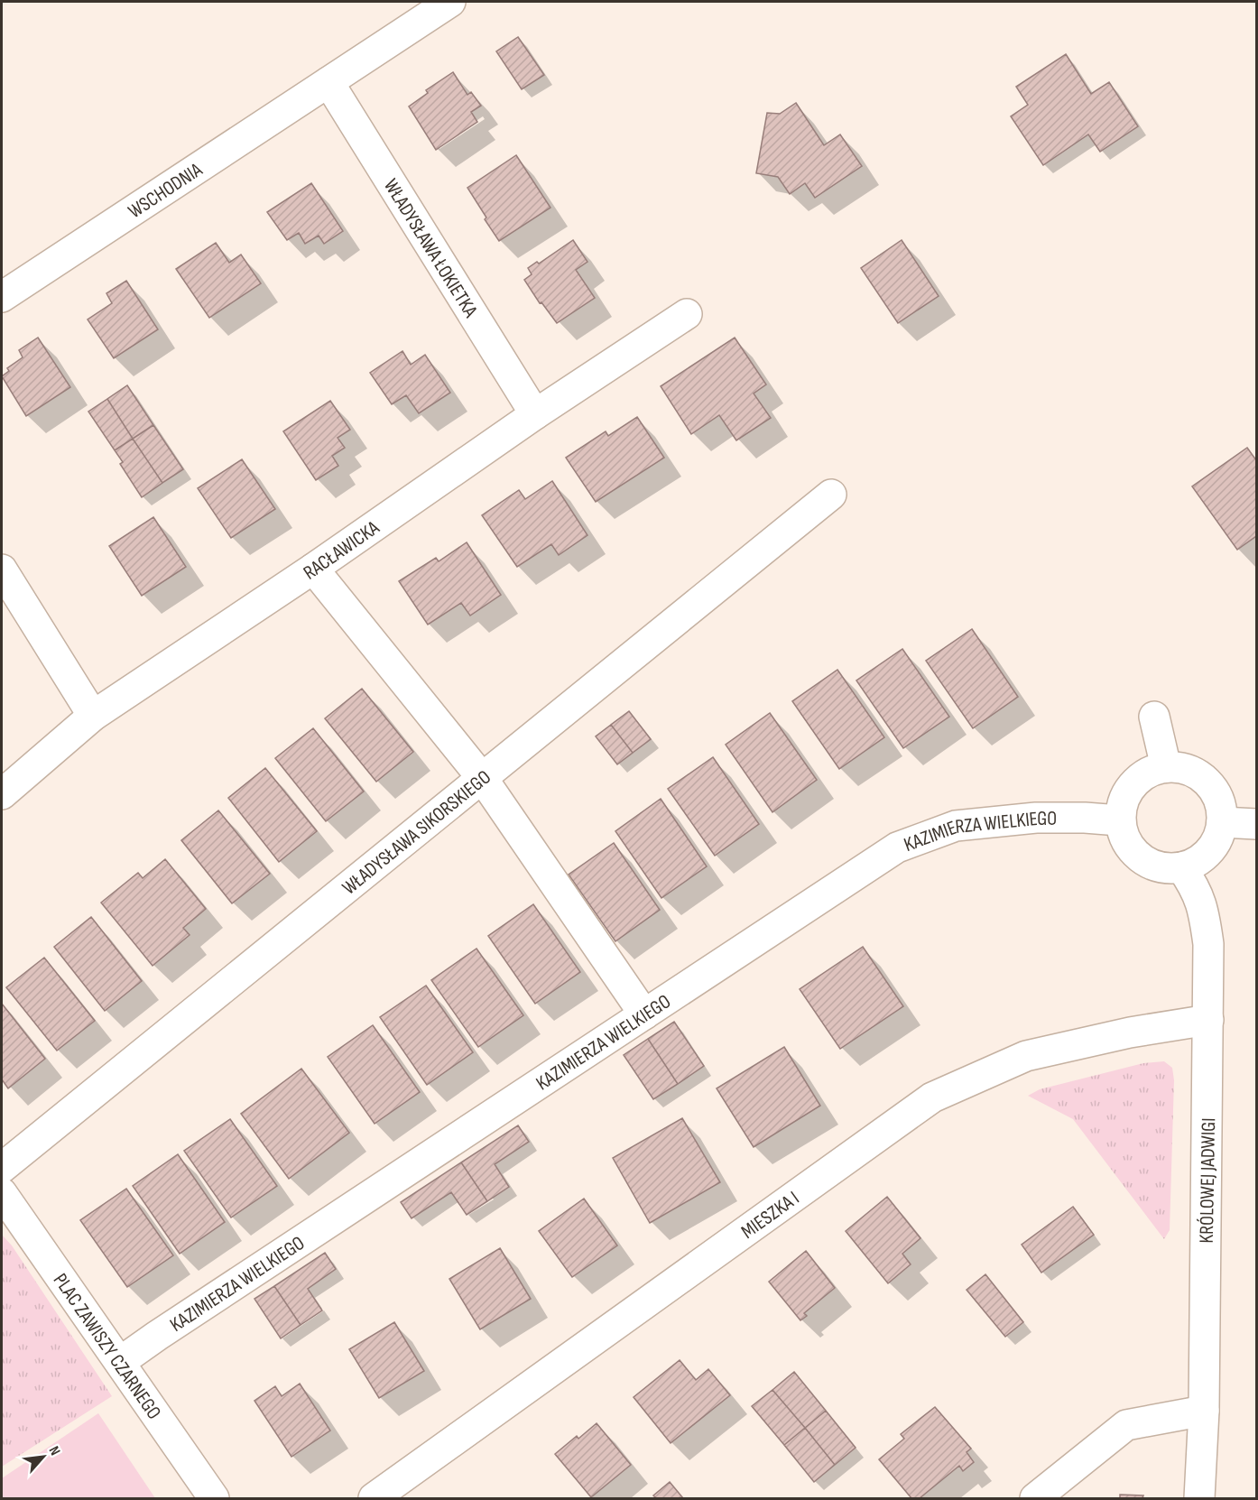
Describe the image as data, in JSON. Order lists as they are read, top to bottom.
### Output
{
  "streets": {
    "street": [
      "WSCHODNIA",
      "WŁADYSŁAWA ŁOKIETKA",
      "RACŁAWICKA",
      "WŁADYSŁAWA SIKORSKIEGO",
      "KAZIMIERZA WIELKIEGO",
      "KRÓLOWEJ JADWIGI",
      "MIESZKA I",
      "PLAC ZAWISZY CZARNEGO"
    ]
  },
  "crossings": [
    ["WSCHODNIA", "WŁADYSŁAWA ŁOKIETKA"],
    ["WŁADYSŁAWA ŁOKIETKA", "RACŁAWICKA"],
    ["KAZIMIERZA WIELKIEGO", "KRÓLOWEJ JADWIGI"],
    ["KAZIMIERZA WIELKIEGO", "PLAC ZAWISZY CZARNEGO"],
    ["KRÓLOWEJ JADWIGI", "MIESZKA I"]
  ],
  "north": "top right"
}
